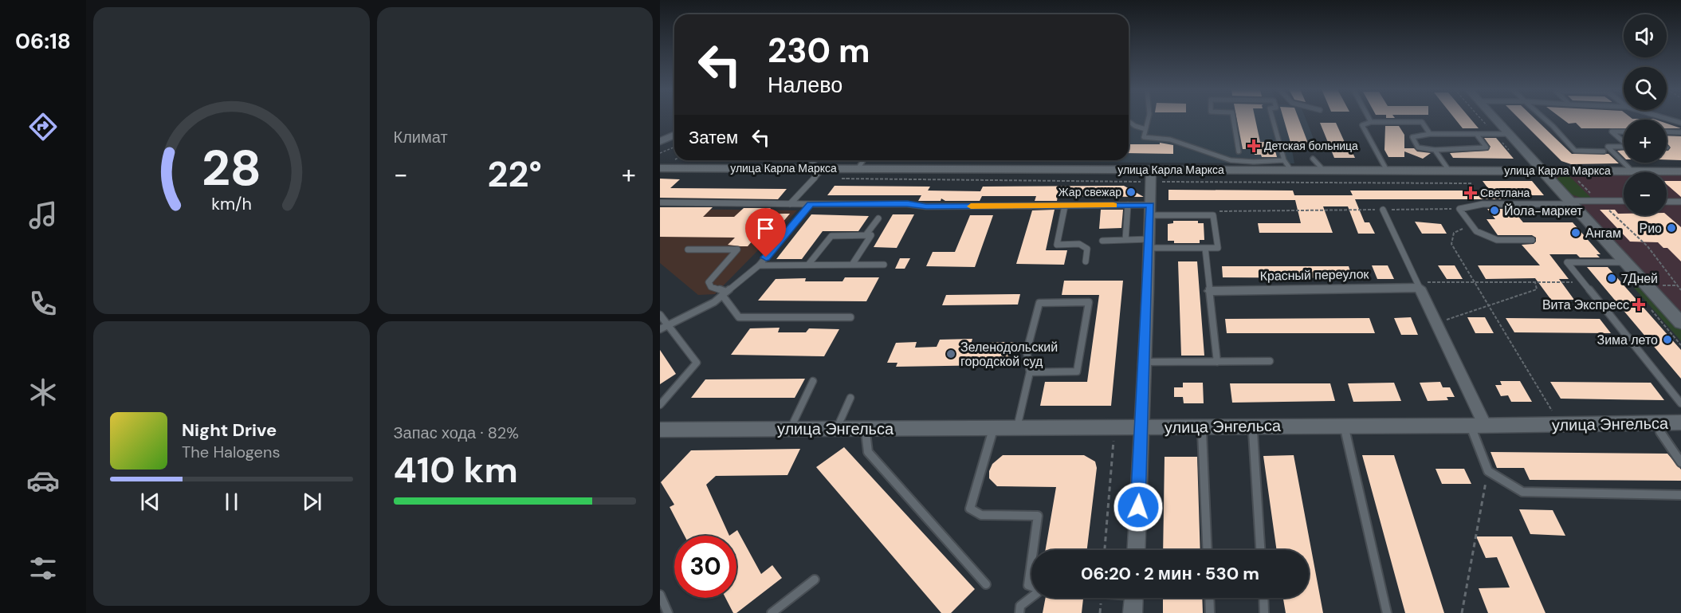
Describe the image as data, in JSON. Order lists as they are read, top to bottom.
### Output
{
  "streets": {
    "street": ["улица Карла Маркса", "Красный переулок", "улица Энгельса"]
  },
  "places": {
    "health": ["Детская больница", "Светлана", "Вита Экспресс"],
    "other": [
      "Жар свежар",
      "Йола-маркет",
      "Рио",
      "Ангам",
      "7Дней",
      "Зима лето",
      "Зеленодольский городской суд"
    ]
  },
  "page": {
    "tabs": "06:18",
    "tile": [
      "Климат",
      ["Запас хода · 82%", "410 km"]
    ],
    "map_buttons": ["+", "−"],
    "turn": ["230 m", "Налево"],
    "then": "Затем",
    "heat": ["−", "22°", "+"],
    "song": ["Night Drive", "The Halogens"],
    "limit": "30",
    "trip": "06:20 · 2 мин · 530 m",
    "gauge": ["28", "km/h"]
  }
}
